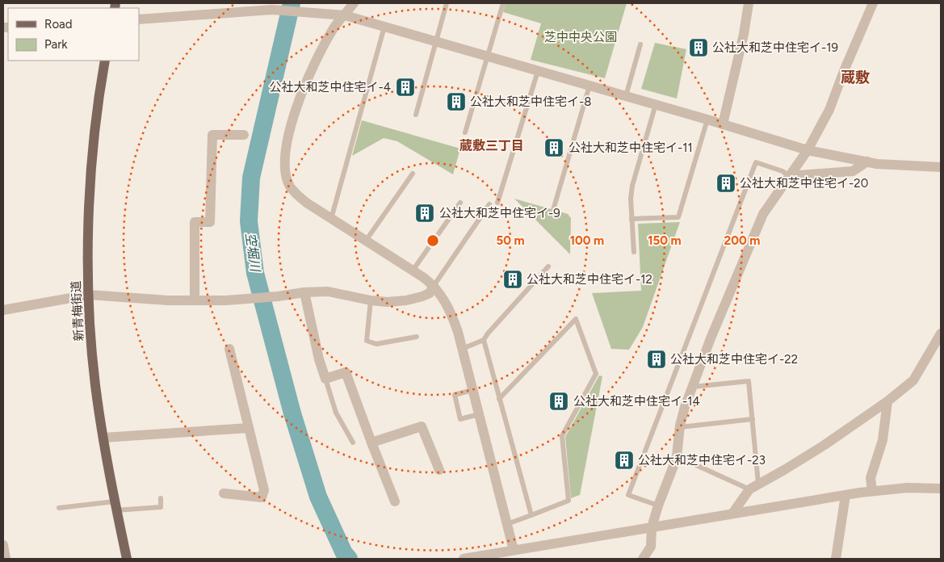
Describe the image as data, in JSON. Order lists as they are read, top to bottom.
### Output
{
  "streets": {
    "main road": ["新青梅街道"]
  },
  "districts": ["蔵敷", "蔵敷三丁目"],
  "water": ["空堀川"],
  "parks": ["芝中中央公園"],
  "places": {
    "building": [
      "公社大和芝中住宅イ-19",
      "公社大和芝中住宅イ-4",
      "公社大和芝中住宅イ-8",
      "公社大和芝中住宅イ-11",
      "公社大和芝中住宅イ-20",
      "公社大和芝中住宅イ-9",
      "公社大和芝中住宅イ-12",
      "公社大和芝中住宅イ-22",
      "公社大和芝中住宅イ-14",
      "公社大和芝中住宅イ-23"
    ]
  },
  "legend": ["Road", "Park"],
  "rings": [
    "50 m",
    "100 m",
    "150 m",
    "200 m"
  ]
}
